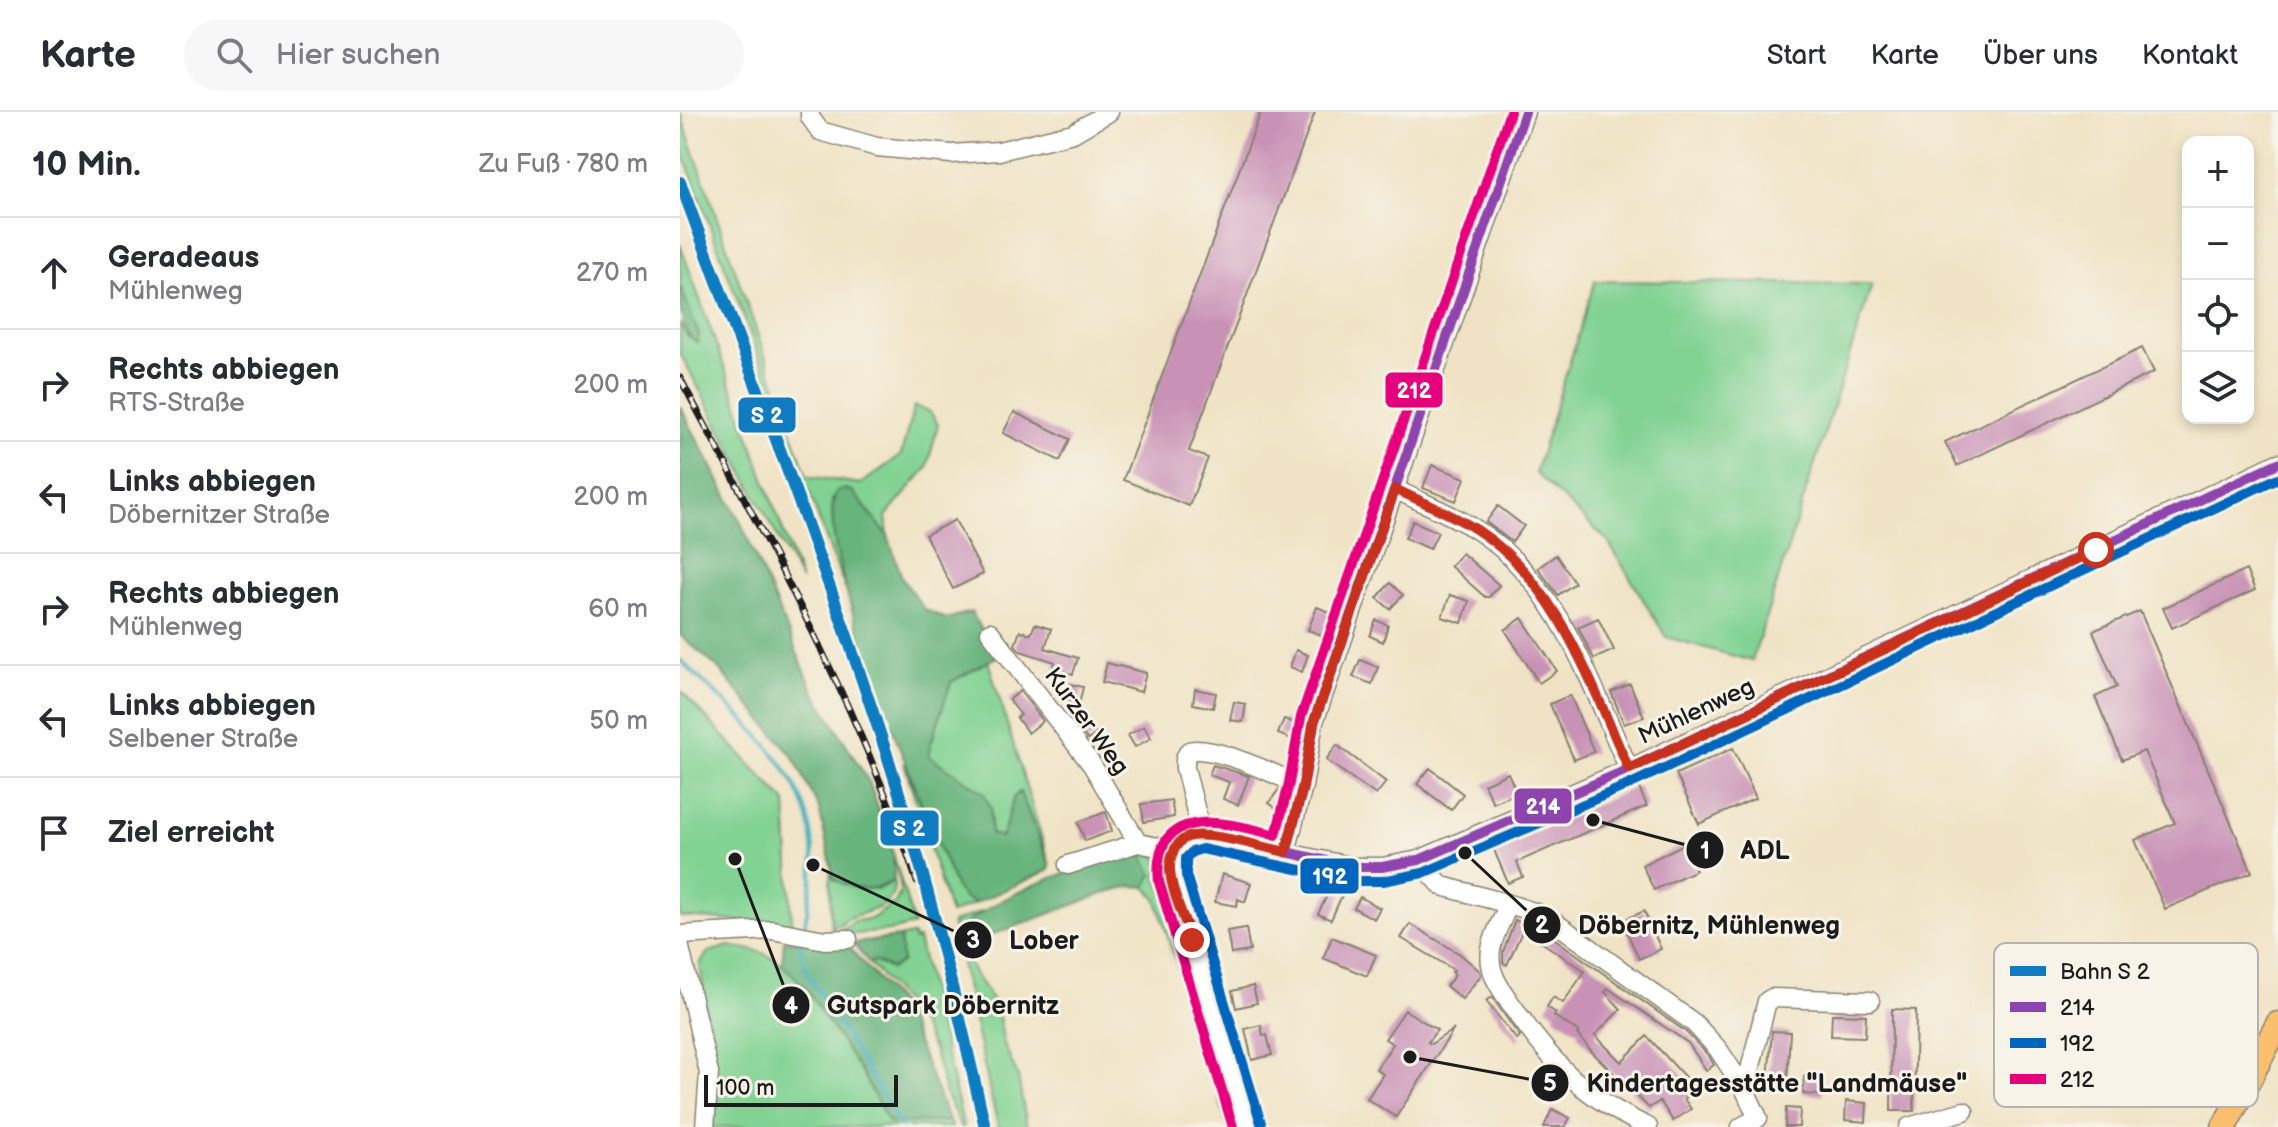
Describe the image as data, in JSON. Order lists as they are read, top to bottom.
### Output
{
  "streets": {
    "street": ["Mühlenweg", "Kurzer Weg"]
  },
  "places": [
    "ADL",
    "Döbernitz, Mühlenweg",
    "Gutspark Döbernitz",
    "Lober",
    "Kindertagesstätte \"Landmäuse\""
  ],
  "lines": ["transit line 214", "transit line 212", "transit line 192"],
  "legend": [
    "Bahn S 2",
    "214",
    "192",
    "212"
  ],
  "scale_bar": "100 m",
  "page": {
    "header": "Karte",
    "search": "Hier suchen",
    "nav": [
      "Start",
      "Karte",
      "Über uns",
      "Kontakt"
    ],
    "heading": ["10 Min.", "Zu Fuß · 780 m"],
    "map_buttons": ["+", "−"],
    "list": [
      ["Geradeaus", "Mühlenweg", "270 m"],
      ["Rechts abbiegen", "RTS-Straße", "200 m"],
      ["Links abbiegen", "Döbernitzer Straße", "200 m"],
      ["Rechts abbiegen", "Mühlenweg", "60 m"],
      ["Links abbiegen", "Selbener Straße", "50 m"],
      "Ziel erreicht"
    ],
    "scale": "100 m"
  }
}
